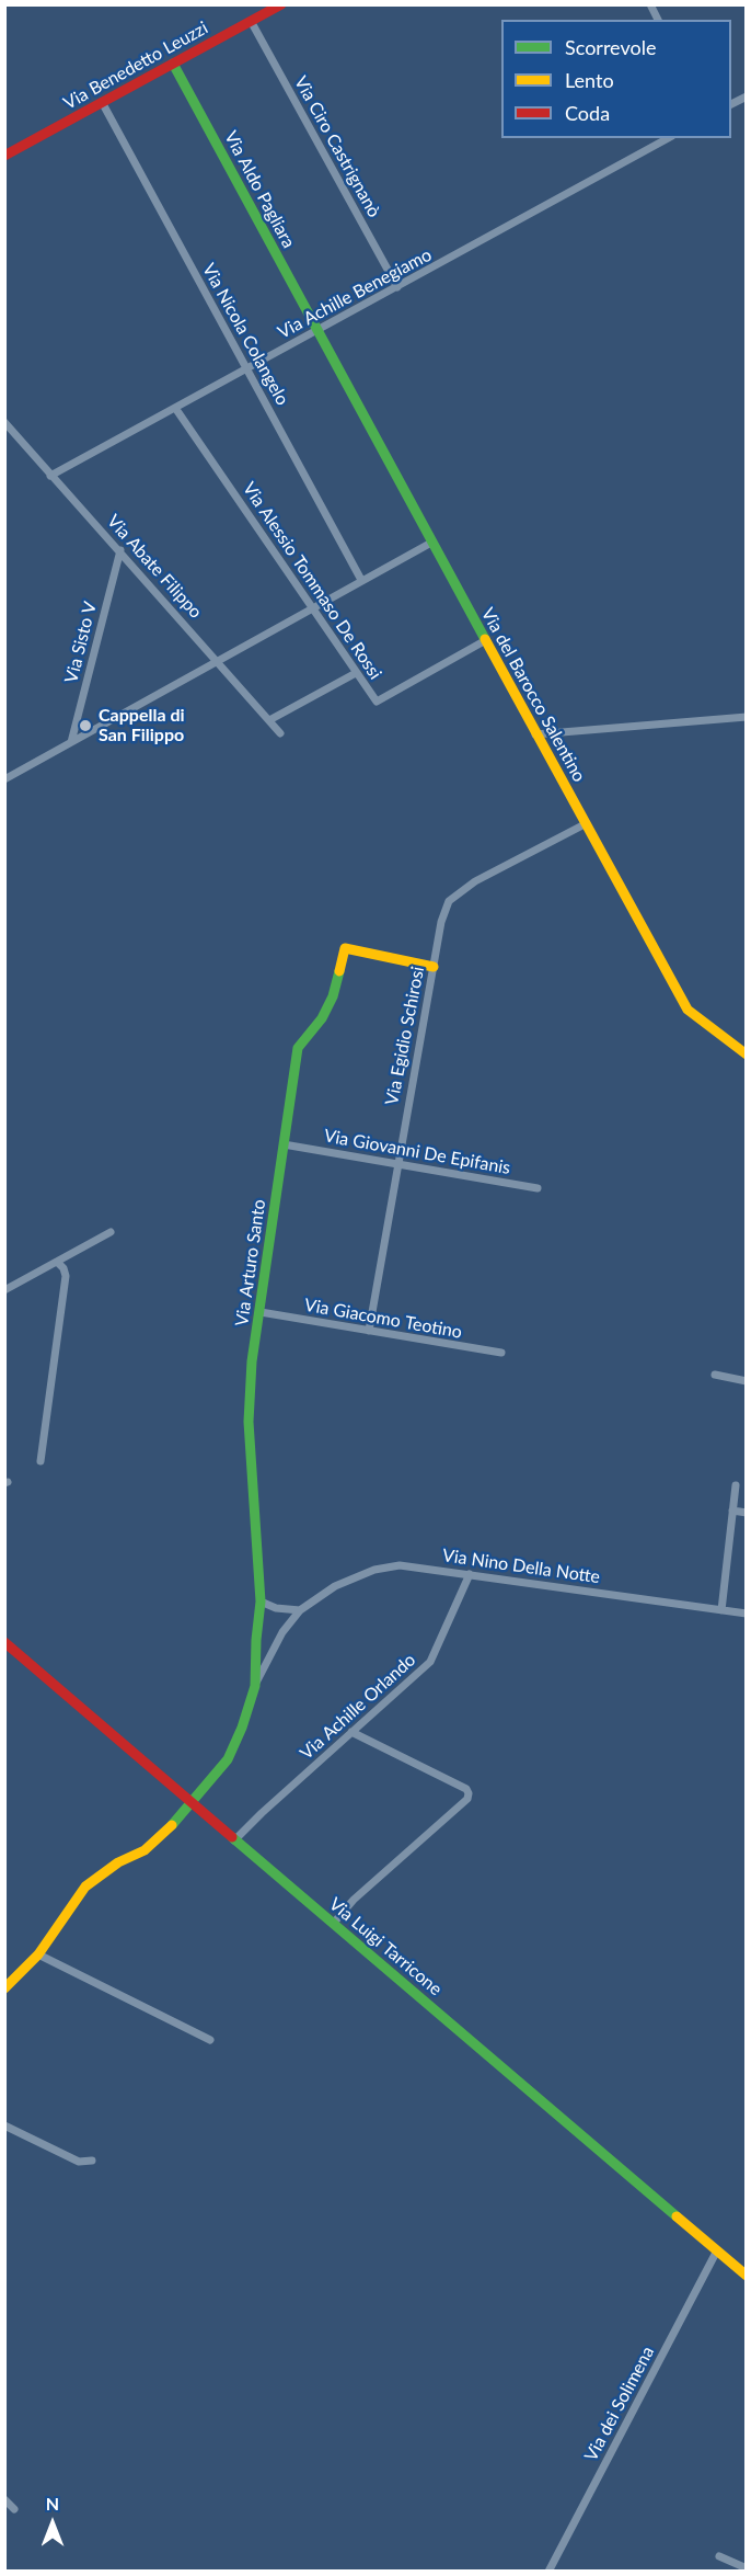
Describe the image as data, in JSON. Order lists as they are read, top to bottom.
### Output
{
  "streets": {
    "street": [
      "Via Benedetto Leuzzi",
      "Via Ciro Castrignanò",
      "Via Aldo Pagliara",
      "Via Achille Benegiamo",
      "Via Nicola Colangelo",
      "Via Abate Filippo",
      "Via Alessio Tommaso De Rossi",
      "Via Sisto V",
      "Via del Barocco Salentino",
      "Via Egidio Schirosi",
      "Via Giovanni De Epifanis",
      "Via Arturo Santo",
      "Via Giacomo Teotino",
      "Via Nino Della Notte",
      "Via Achille Orlando",
      "Via Luigi Tarricone",
      "Via dei Solimena"
    ]
  },
  "crossings": [
    ["Via Benedetto Leuzzi", "Via Ciro Castrignanò"],
    ["Via Benedetto Leuzzi", "Via Aldo Pagliara"],
    ["Via Benedetto Leuzzi", "Via Nicola Colangelo"],
    ["Via Ciro Castrignanò", "Via Achille Benegiamo"],
    ["Via Aldo Pagliara", "Via Achille Benegiamo"],
    ["Via Aldo Pagliara", "Via del Barocco Salentino"],
    ["Via Achille Benegiamo", "Via Nicola Colangelo"],
    ["Via Achille Benegiamo", "Via Abate Filippo"],
    ["Via Achille Benegiamo", "Via Alessio Tommaso De Rossi"],
    ["Via Achille Benegiamo", "Via del Barocco Salentino"],
    ["Via Abate Filippo", "Via Sisto V"],
    ["Via Alessio Tommaso De Rossi", "Via del Barocco Salentino"],
    ["Via del Barocco Salentino", "Via Egidio Schirosi"],
    ["Via Egidio Schirosi", "Via Giovanni De Epifanis"],
    ["Via Egidio Schirosi", "Via Arturo Santo"],
    ["Via Egidio Schirosi", "Via Giacomo Teotino"],
    ["Via Giovanni De Epifanis", "Via Arturo Santo"],
    ["Via Arturo Santo", "Via Giacomo Teotino"],
    ["Via Arturo Santo", "Via Nino Della Notte"],
    ["Via Arturo Santo", "Via Luigi Tarricone"],
    ["Via Nino Della Notte", "Via Achille Orlando"],
    ["Via Achille Orlando", "Via Luigi Tarricone"],
    ["Via Luigi Tarricone", "Via dei Solimena"]
  ],
  "places": ["Cappella di San Filippo"],
  "legend": ["Scorrevole", "Lento", "Coda"],
  "north": "top"
}
